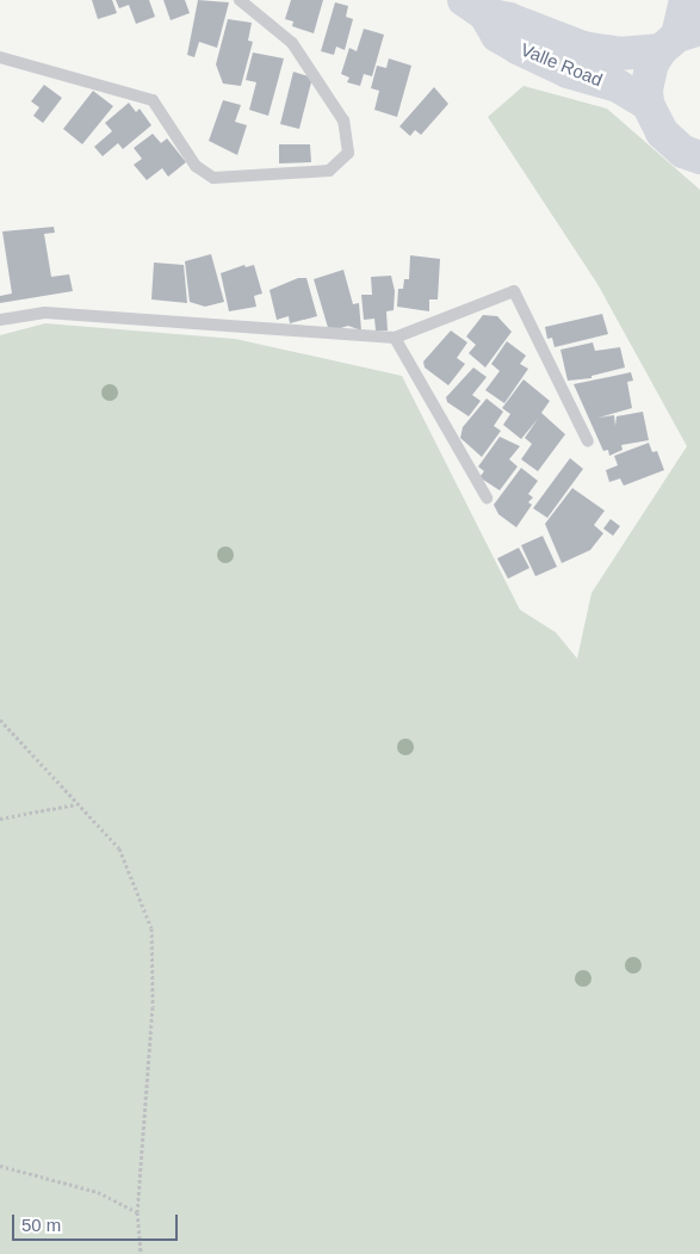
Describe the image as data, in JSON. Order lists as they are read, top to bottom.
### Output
{
  "streets": {
    "main road": ["Valle Road"]
  },
  "scale_bar": "50 m"
}
